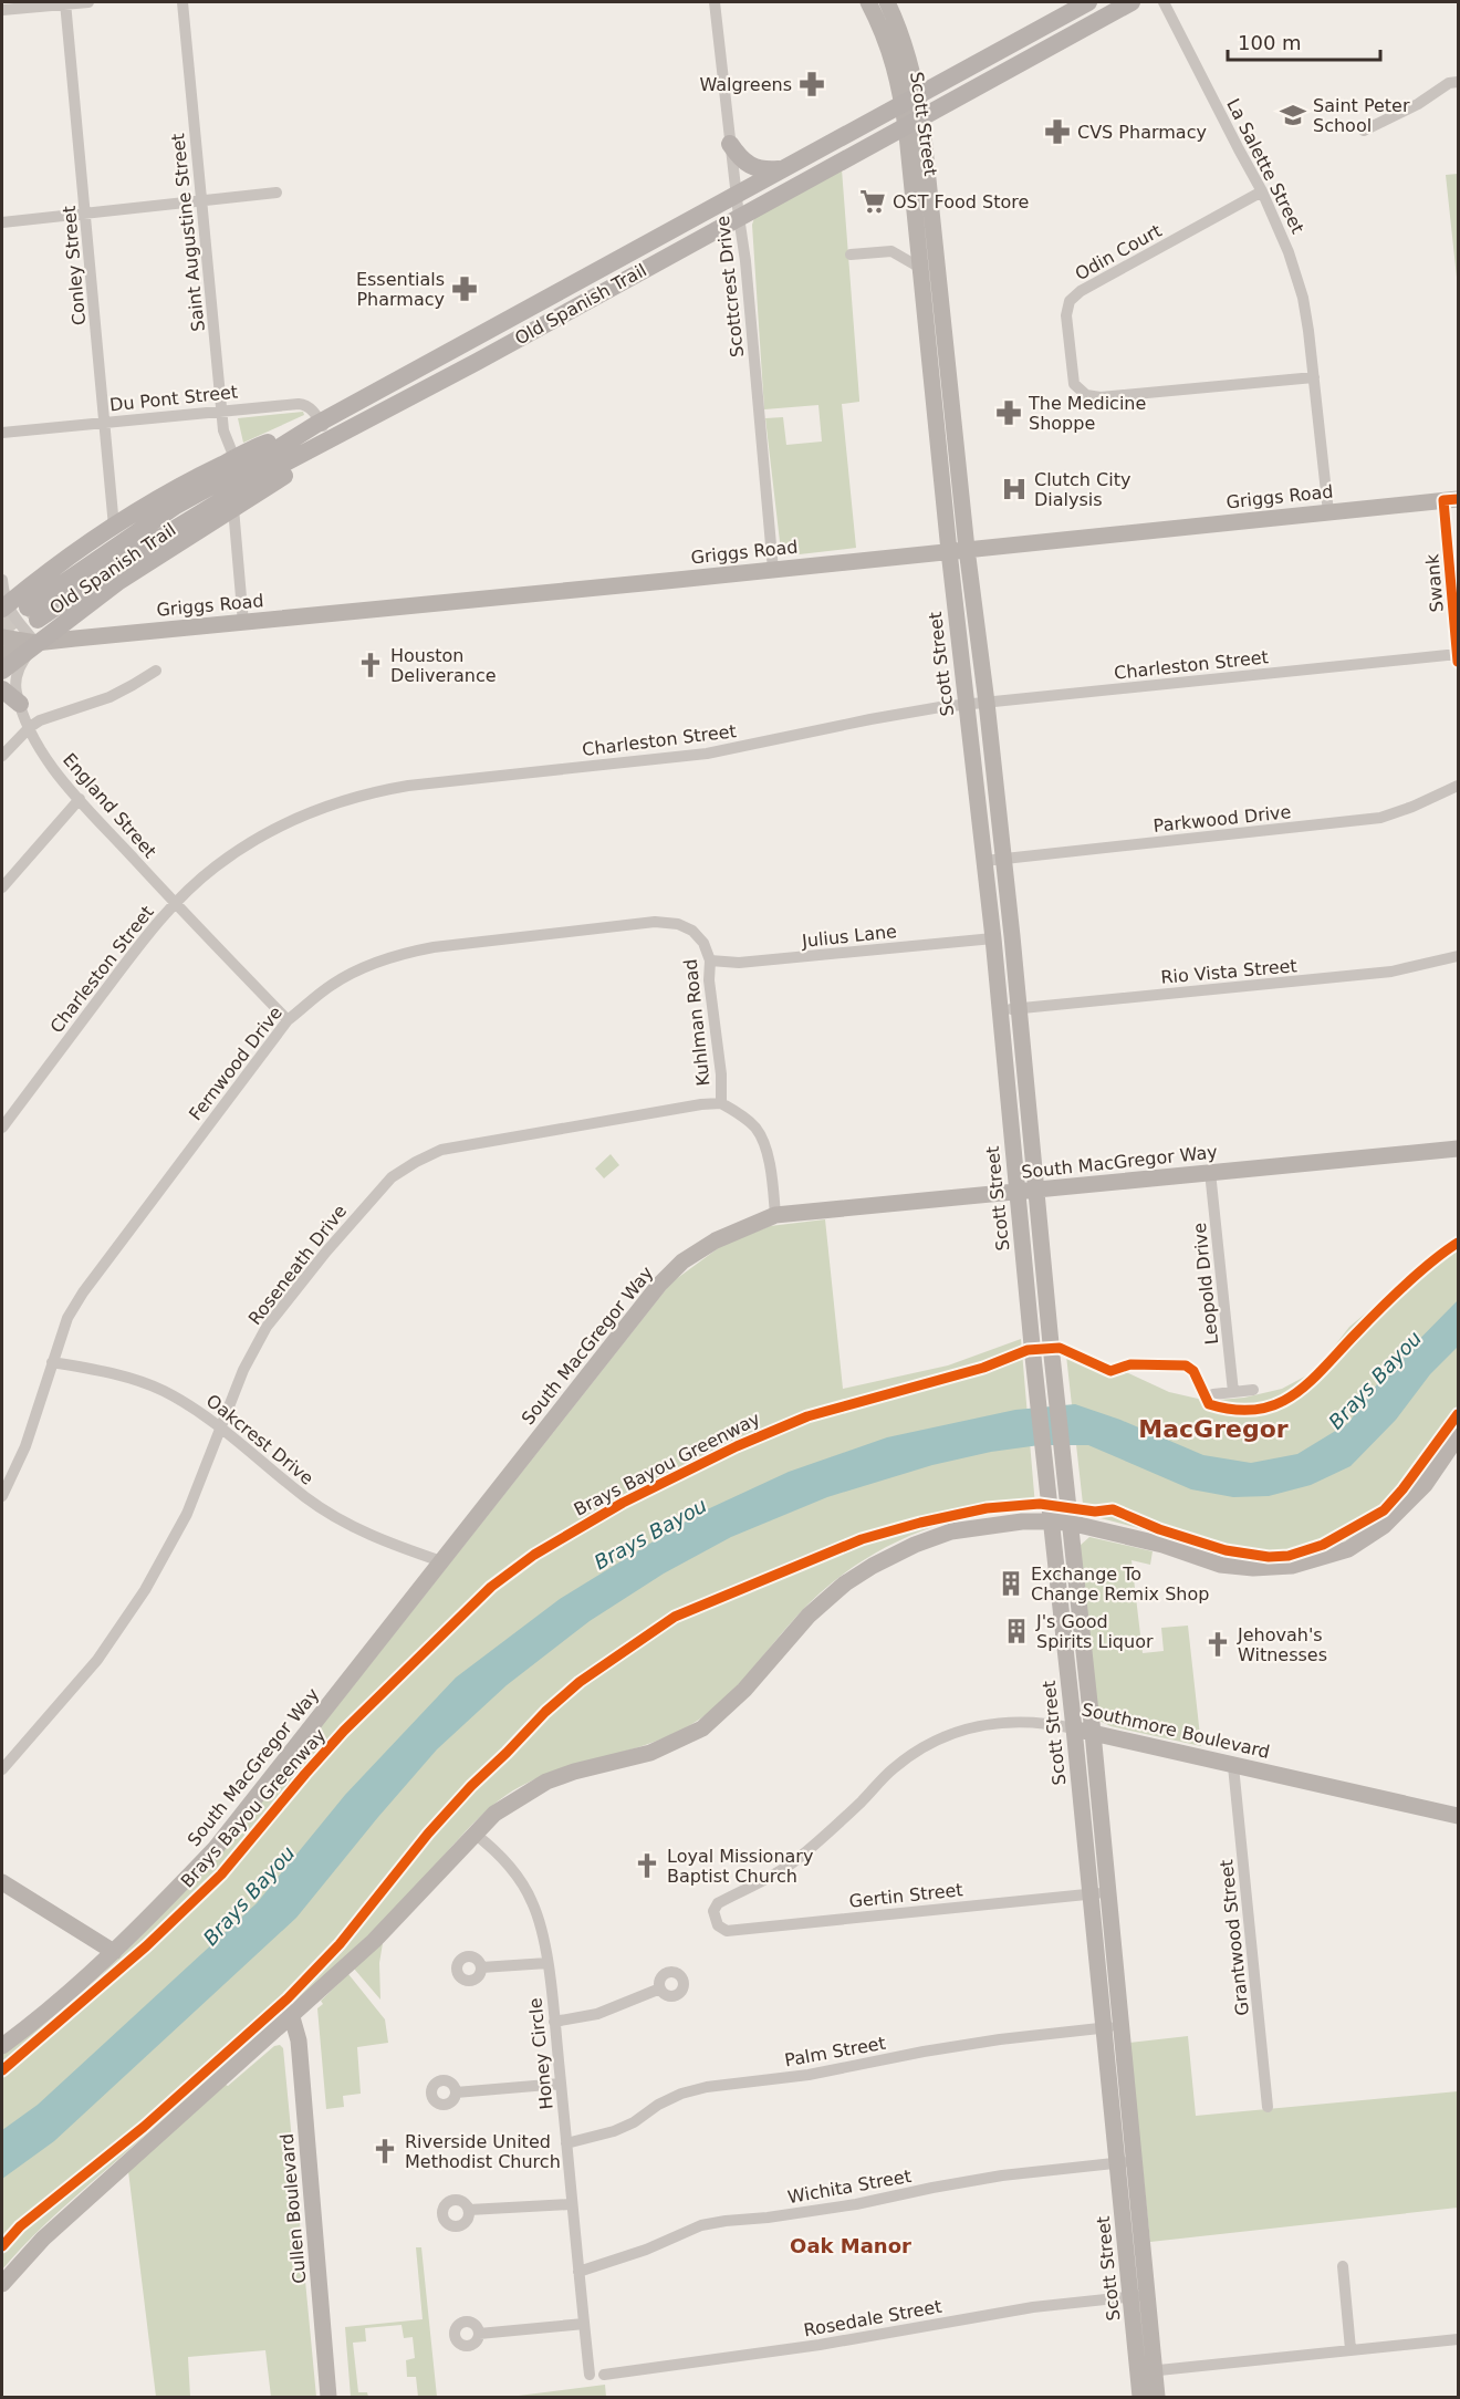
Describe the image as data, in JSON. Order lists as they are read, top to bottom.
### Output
{
  "streets": {
    "main road": [
      "Scott Street",
      "Old Spanish Trail",
      "Griggs Road",
      "South MacGregor Way",
      "Southmore Boulevard",
      "Cullen Boulevard"
    ],
    "street": [
      "La Salette Street",
      "Saint Augustine Street",
      "Odin Court",
      "Conley Street",
      "Scottcrest Drive",
      "Du Pont Street",
      "Swank",
      "Charleston Street",
      "England Street",
      "Parkwood Drive",
      "Julius Lane",
      "Rio Vista Street",
      "Kuhlman Road",
      "Fernwood Drive",
      "Roseneath Drive",
      "Leopold Drive",
      "Oakcrest Drive",
      "Gertin Street",
      "Grantwood Street",
      "Palm Street",
      "Honey Circle",
      "Wichita Street",
      "Rosedale Street"
    ],
    "cycle path": ["Brays Bayou Greenway"]
  },
  "crossings": [
    ["Scott Street", "Old Spanish Trail"],
    ["Scott Street", "Griggs Road"],
    ["Scott Street", "Charleston Street"],
    ["Scott Street", "Parkwood Drive"],
    ["Scott Street", "Julius Lane"],
    ["Scott Street", "Rio Vista Street"],
    ["Scott Street", "South MacGregor Way"],
    ["Scott Street", "Southmore Boulevard"],
    ["Scott Street", "Gertin Street"],
    ["Scott Street", "Palm Street"],
    ["Scott Street", "Wichita Street"],
    ["Scott Street", "Rosedale Street"],
    ["La Salette Street", "Odin Court"],
    ["La Salette Street", "Griggs Road"],
    ["Saint Augustine Street", "Du Pont Street"],
    ["Conley Street", "Du Pont Street"],
    ["Scottcrest Drive", "Old Spanish Trail"],
    ["Scottcrest Drive", "Griggs Road"],
    ["Old Spanish Trail", "Du Pont Street"],
    ["Griggs Road", "Swank"],
    ["Griggs Road", "England Street"],
    ["Swank", "Charleston Street"],
    ["Charleston Street", "England Street"],
    ["England Street", "Fernwood Drive"],
    ["Julius Lane", "Kuhlman Road"],
    ["Kuhlman Road", "Fernwood Drive"],
    ["Kuhlman Road", "South MacGregor Way"],
    ["Kuhlman Road", "Roseneath Drive"],
    ["Fernwood Drive", "Oakcrest Drive"],
    ["South MacGregor Way", "Leopold Drive"],
    ["South MacGregor Way", "Oakcrest Drive"],
    ["Roseneath Drive", "Oakcrest Drive"],
    ["Southmore Boulevard", "Gertin Street"],
    ["Southmore Boulevard", "Grantwood Street"],
    ["Palm Street", "Honey Circle"],
    ["Honey Circle", "Wichita Street"]
  ],
  "districts": ["MacGregor", "Oak Manor"],
  "water": ["Brays Bayou"],
  "places": {
    "pharmacy": [
      "Walgreens",
      "CVS Pharmacy",
      "Essentials Pharmacy",
      "The Medicine Shoppe"
    ],
    "school or university": ["Saint Peter School"],
    "supermarket": ["OST Food Store"],
    "hospital": ["Clutch City Dialysis"],
    "church": [
      "Houston Deliverance",
      "Jehovah's Witnesses",
      "Loyal Missionary Baptist Church",
      "Riverside United Methodist Church"
    ],
    "building": ["Exchange To Change Remix Shop", "J's Good Spirits Liquor"]
  },
  "scale_bar": "100 m"
}
